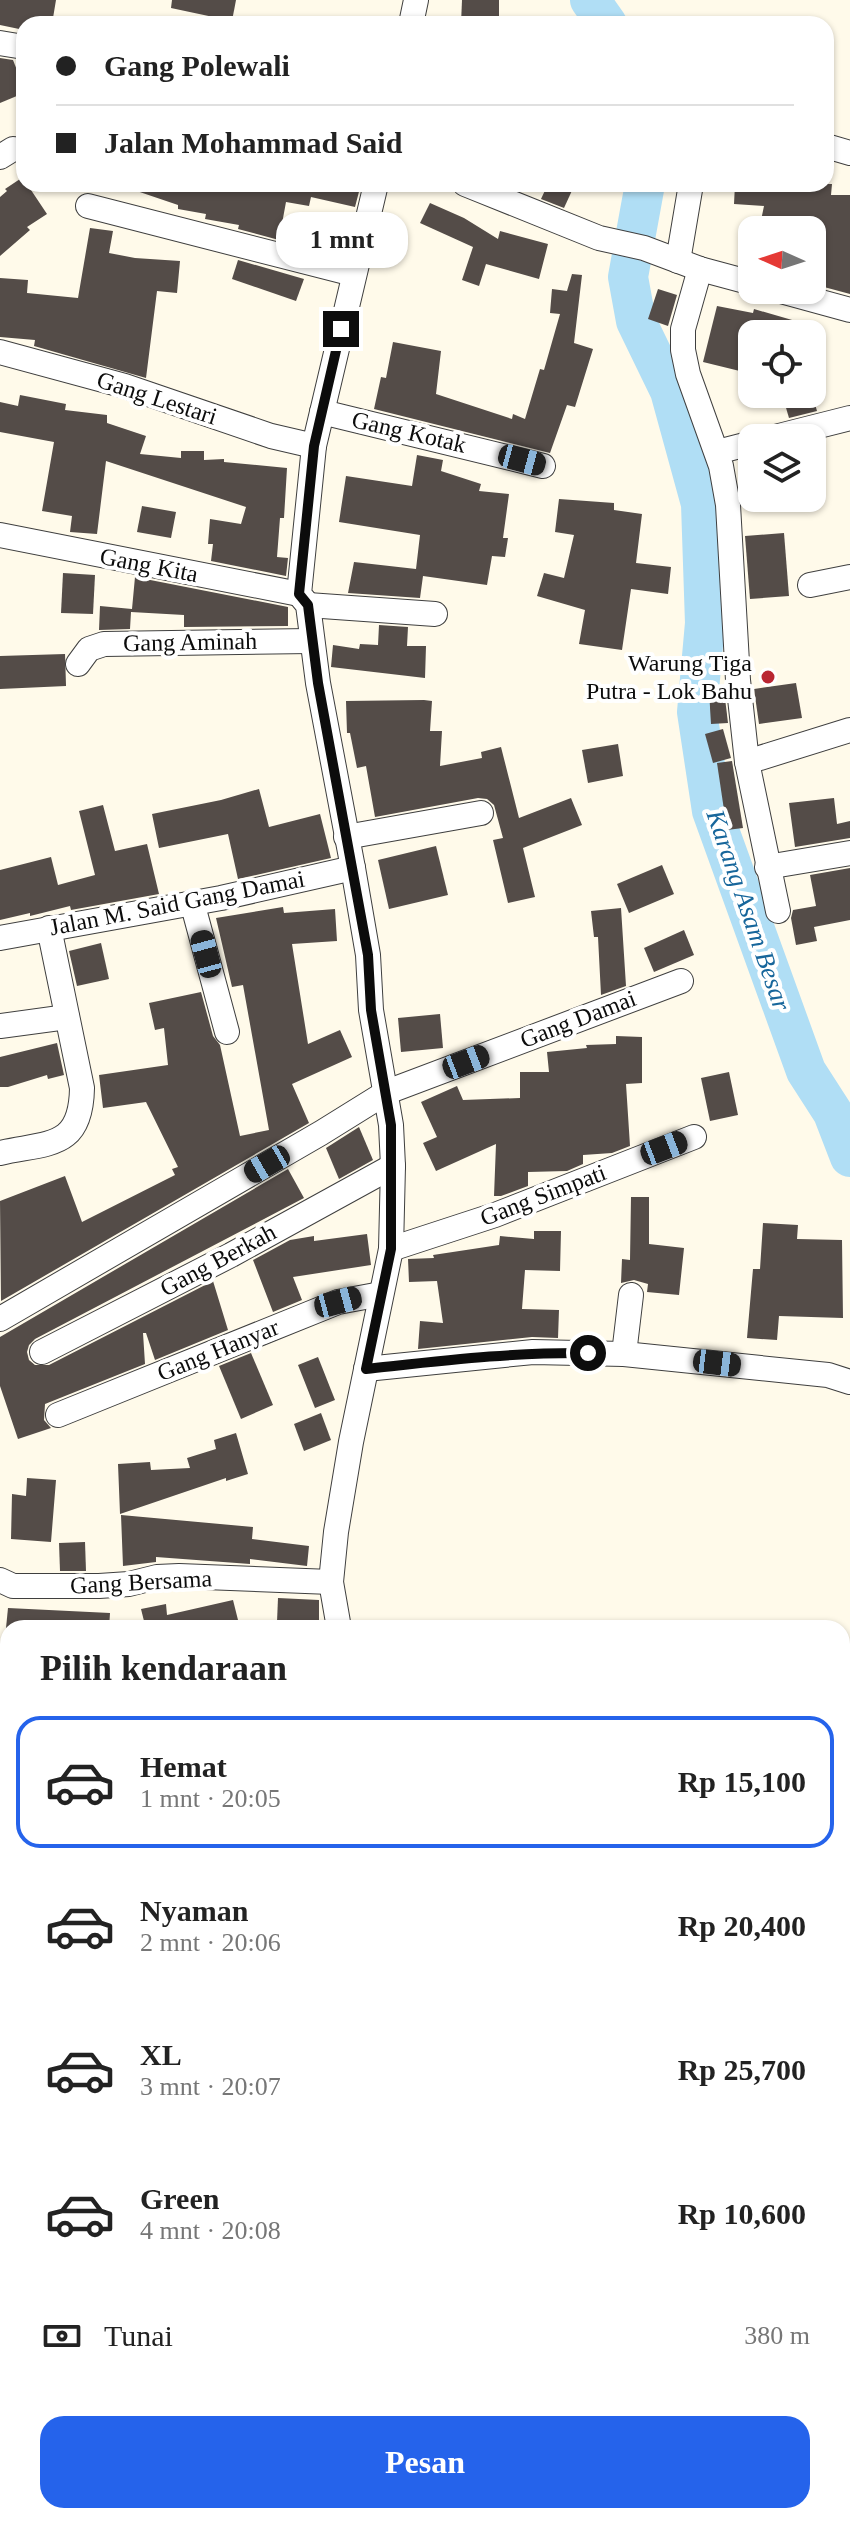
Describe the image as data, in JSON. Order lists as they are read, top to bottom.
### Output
{
  "streets": {
    "street": [
      "Gang Lestari",
      "Gang Kotak",
      "Gang Kita",
      "Gang Aminah",
      "Jalan M. Said Gang Damai",
      "Gang Damai",
      "Gang Simpati",
      "Gang Berkah",
      "Gang Hanyar",
      "Gang Bersama"
    ]
  },
  "water": ["Karang Asam Besar"],
  "places": ["Warung Tiga Putra - Lok Bahu"],
  "north": "left",
  "page": {
    "banner": ["Gang Polewali", "Jalan Mohammad Said"],
    "bubble": "1 mnt",
    "heading": "Pilih kendaraan",
    "list": [
      {
        "name": "Hemat",
        "note": "1 mnt · 20:05",
        "value": "Rp 15,100"
      },
      {
        "name": "Nyaman",
        "note": "2 mnt · 20:06",
        "value": "Rp 20,400"
      },
      {
        "name": "XL",
        "note": "3 mnt · 20:07",
        "value": "Rp 25,700"
      },
      {
        "name": "Green",
        "note": "4 mnt · 20:08",
        "value": "Rp 10,600"
      }
    ],
    "pay": ["Tunai", "380 m"],
    "buttons": "Pesan"
  }
}
